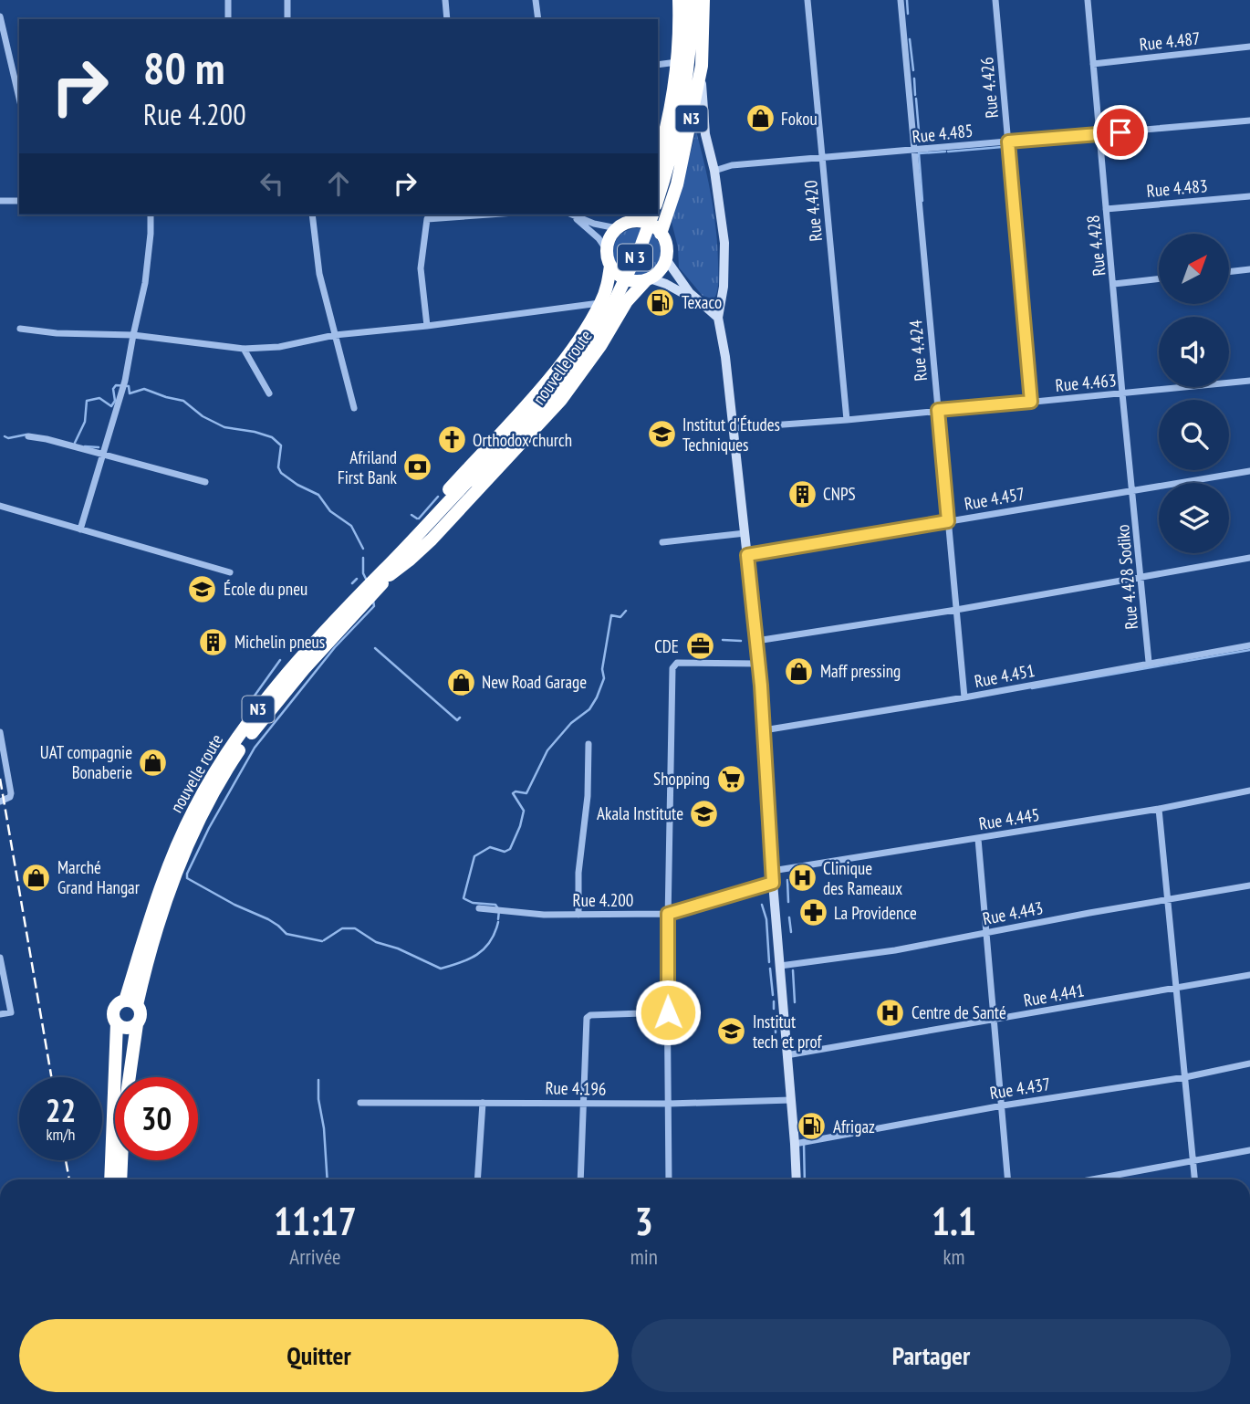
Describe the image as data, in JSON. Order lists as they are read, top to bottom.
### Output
{
  "streets": {
    "highway": ["N3", "N 3", "nouvelle route"],
    "street": [
      "Rue 4.487",
      "Rue 4.426",
      "Rue 4.485",
      "Rue 4.483",
      "Rue 4.420",
      "Rue 4.428",
      "Rue 4.424",
      "Rue 4.463",
      "Rue 4.457",
      "Rue 4.428 Sodiko",
      "Rue 4.451",
      "Rue 4.445",
      "Rue 4.200",
      "Rue 4.443",
      "Rue 4.441",
      "Rue 4.196",
      "Rue 4.437"
    ]
  },
  "crossings": [
    ["Rue 4.487", "Rue 4.428"],
    ["Rue 4.426", "Rue 4.485"],
    ["Rue 4.426", "Rue 4.463"],
    ["N3", "nouvelle route"],
    ["Rue 4.485", "Rue 4.420"],
    ["Rue 4.485", "Rue 4.428"],
    ["Rue 4.485", "Rue 4.424"],
    ["Rue 4.483", "Rue 4.428"],
    ["Rue 4.420", "Rue 4.463"],
    ["Rue 4.428", "Rue 4.463"],
    ["Rue 4.428", "Rue 4.457"],
    ["Rue 4.428", "Rue 4.428 Sodiko"],
    ["N 3", "nouvelle route"],
    ["Rue 4.424", "Rue 4.463"],
    ["Rue 4.424", "Rue 4.457"],
    ["Rue 4.424", "Rue 4.451"],
    ["Rue 4.457", "Rue 4.428 Sodiko"],
    ["Rue 4.428 Sodiko", "Rue 4.451"]
  ],
  "places": {
    "shop": [
      "Fokou",
      "Maff pressing",
      "New Road Garage",
      "UAT compagnie Bonaberie",
      "Marché Grand Hangar"
    ],
    "fuel station": ["Texaco", "Afrigaz"],
    "school or university": [
      "Institut d'Études Techniques",
      "École du pneu",
      "Akala Institute",
      "Institut tech et prof"
    ],
    "church": ["Orthodox church"],
    "bank": ["Afriland First Bank"],
    "building": ["CNPS", "Michelin pneus"],
    "office": ["CDE"],
    "supermarket": ["Shopping"],
    "hospital": ["Clinique des Rameaux", "Centre de Santé"],
    "pharmacy": ["La Providence"]
  },
  "north": "top right",
  "page": {
    "turn": ["80 m", "Rue 4.200"],
    "speed": "22 km/h",
    "limit": "30",
    "eta": [
      "11:17",
      "Arrivée",
      "3",
      "min",
      "1.1",
      "km"
    ],
    "buttons": ["Quitter", "Partager"]
  }
}
